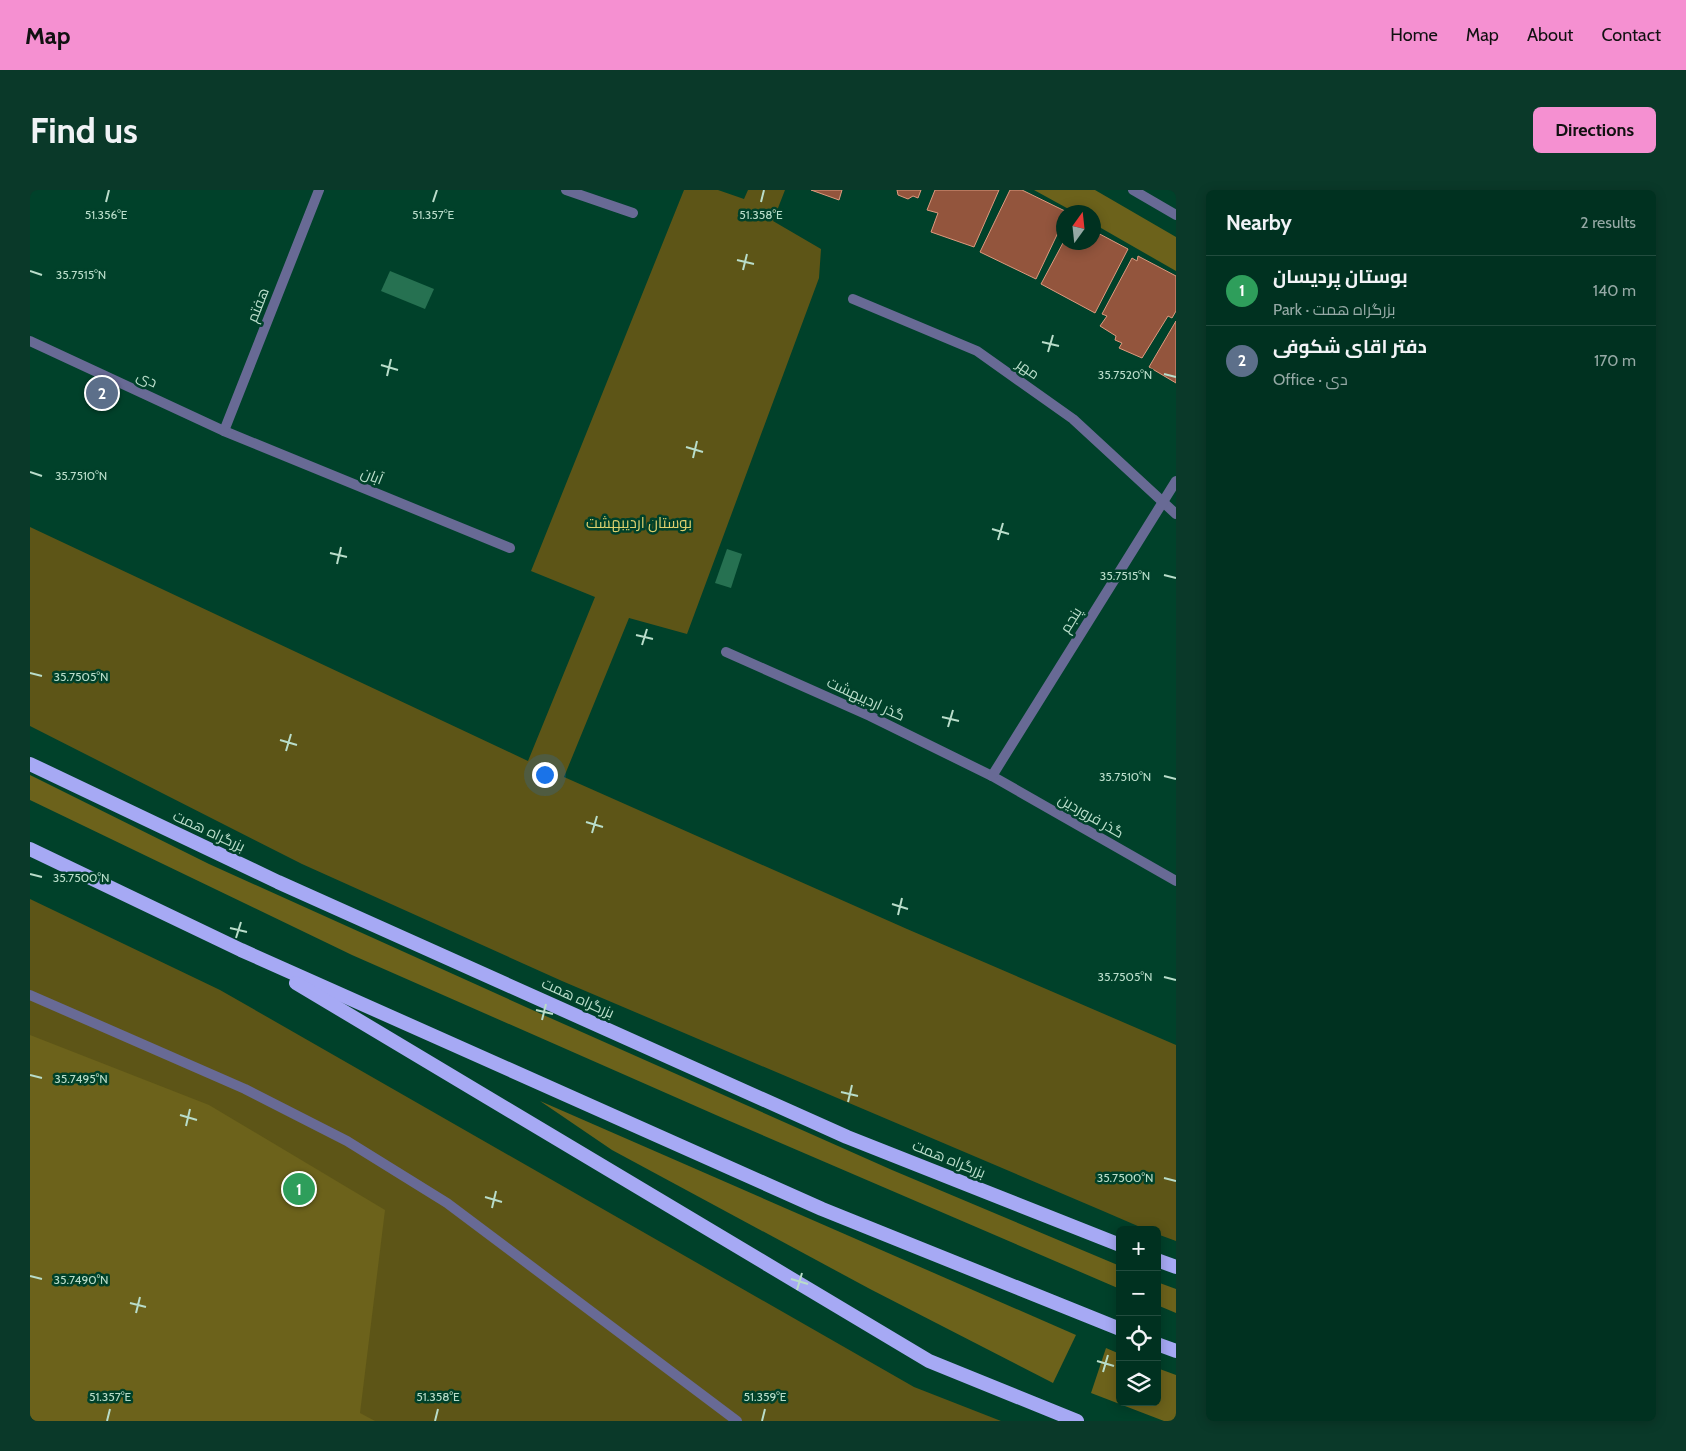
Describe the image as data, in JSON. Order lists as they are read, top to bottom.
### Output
{
  "streets": {
    "highway": ["بزرگراه همت"],
    "street": [
      "هفتم",
      "مهر",
      "دی",
      "آبان",
      "پنجم",
      "گذر اردیبهشت",
      "گذر فروردین"
    ]
  },
  "crossings": [
    ["هفتم", "دی"],
    ["هفتم", "آبان"],
    ["مهر", "پنجم"],
    ["دی", "آبان"],
    ["پنجم", "گذر اردیبهشت"],
    ["پنجم", "گذر فروردین"],
    ["گذر اردیبهشت", "گذر فروردین"]
  ],
  "parks": ["بوستان اردیبهشت"],
  "north": "top",
  "page": {
    "header": "Map",
    "nav": [
      "Home",
      "Map",
      "About",
      "Contact"
    ],
    "buttons": "Directions",
    "title": "Find us",
    "heading": ["Nearby", "2 results"],
    "list": [
      {
        "mark": "1",
        "name": "بوستان پردیسان",
        "note": "Park · بزرگراه همت",
        "value": "140 m"
      },
      {
        "mark": "2",
        "name": "دفتر اقای شکوفی",
        "note": "Office · دی",
        "value": "170 m"
      }
    ],
    "pins": ["2", "1"],
    "map_buttons": ["+", "−"]
  },
  "coordinates": [
    "51.356°E",
    "51.357°E",
    "51.358°E",
    "35.7515°N",
    "35.7520°N",
    "35.7510°N",
    "35.7505°N",
    "35.7500°N",
    "35.7495°N",
    "35.7490°N",
    "51.359°E"
  ]
}
